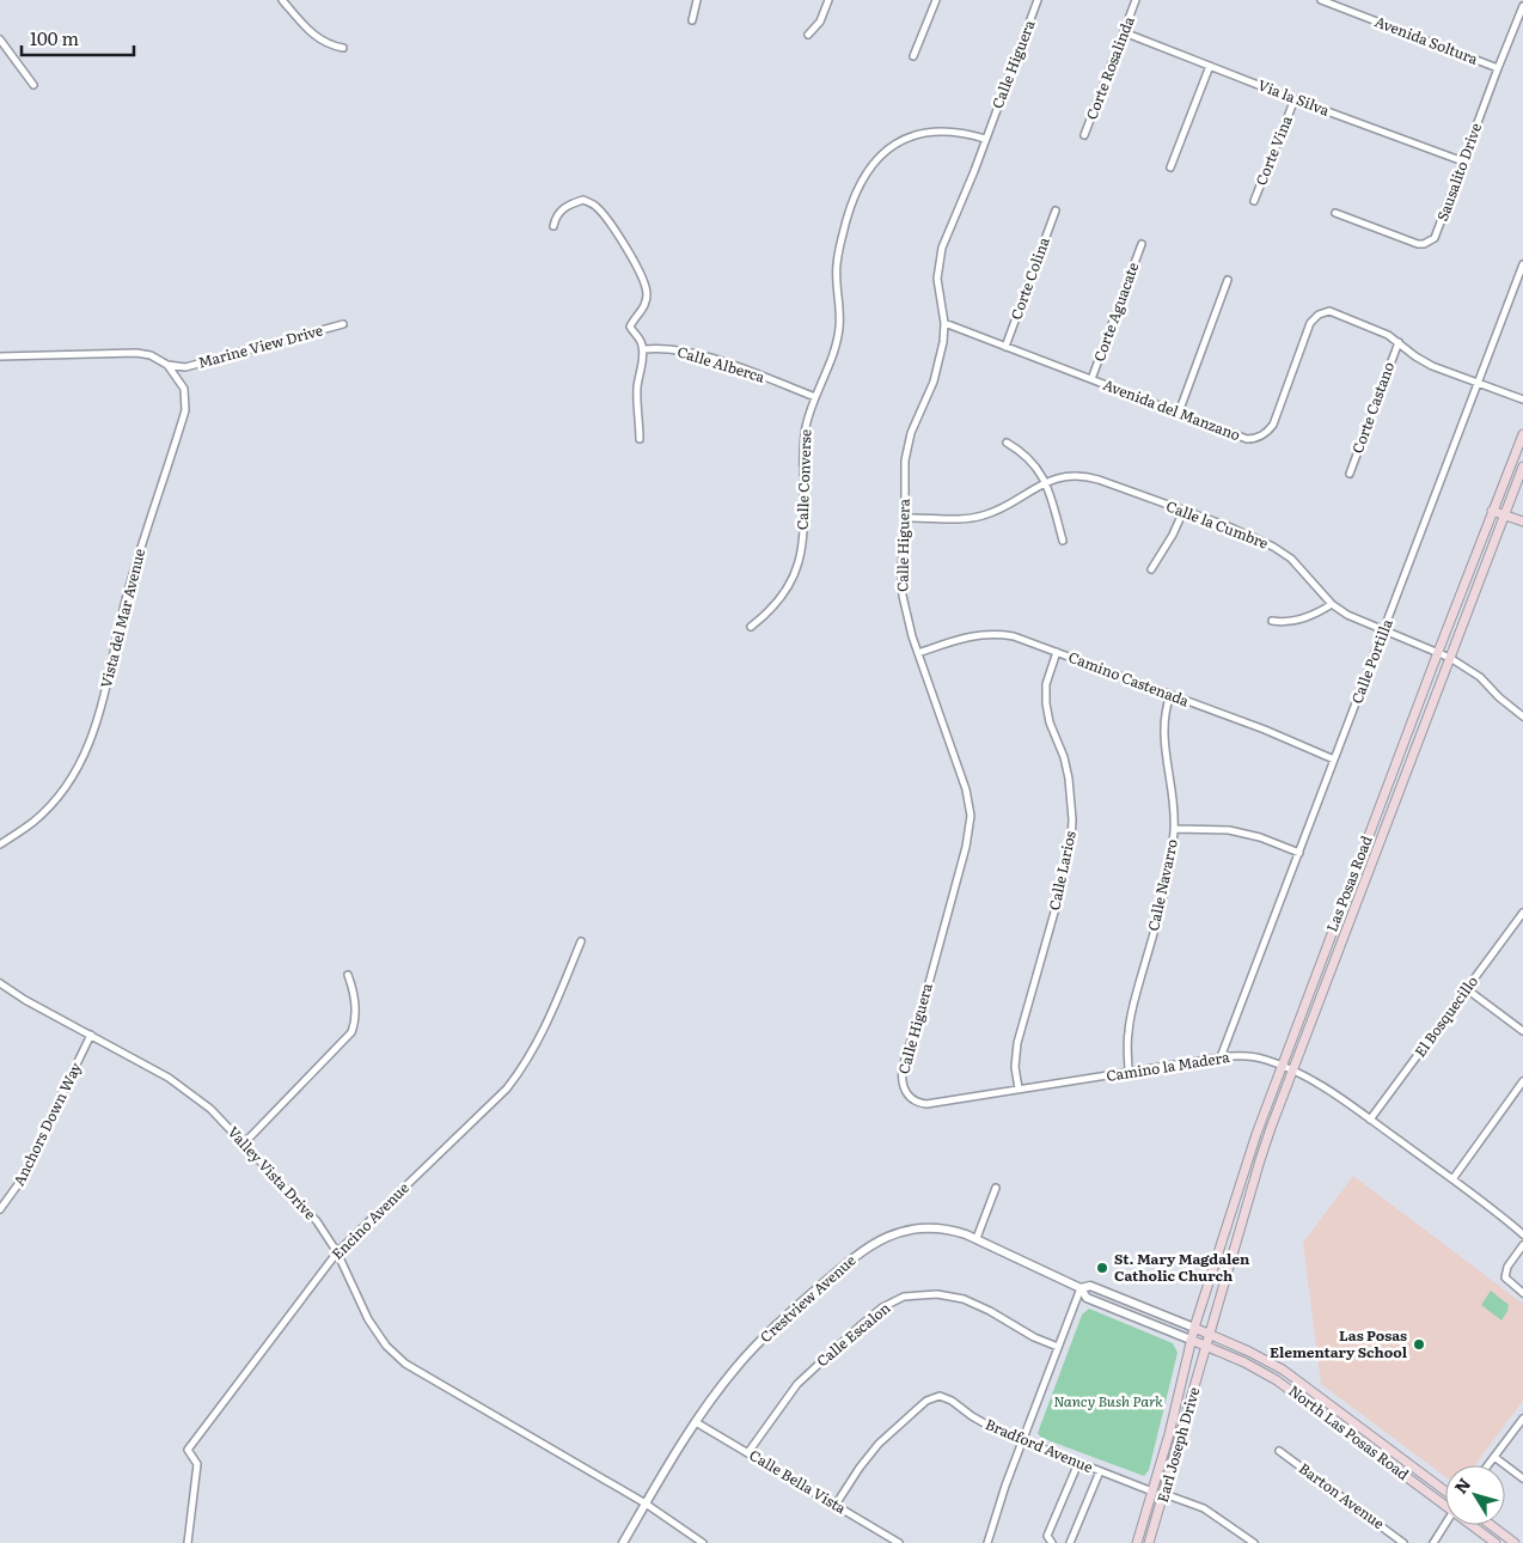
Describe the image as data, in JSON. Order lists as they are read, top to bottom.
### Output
{
  "streets": {
    "main road": ["Las Posas Road", "North Las Posas Road", "Earl Joseph Drive"],
    "street": [
      "Avenida Soltura",
      "Calle Higuera",
      "Corte Rosalinda",
      "Via la Silva",
      "Corte Vina",
      "Sausalito Drive",
      "Corte Colina",
      "Corte Aguacate",
      "Marine View Drive",
      "Calle Alberca",
      "Corte Castano",
      "Avenida del Manzano",
      "Calle Converse",
      "Calle la Cumbre",
      "Vista del Mar Avenue",
      "Calle Portilla",
      "Camino Castenada",
      "Calle Larios",
      "Calle Navarro",
      "El Bosquecillo",
      "Camino la Madera",
      "Anchors Down Way",
      "Valley Vista Drive",
      "Encino Avenue",
      "Crestview Avenue",
      "Calle Escalon",
      "Bradford Avenue",
      "Calle Bella Vista",
      "Barton Avenue"
    ]
  },
  "crossings": [
    ["Avenida Soltura", "Sausalito Drive"],
    ["Calle Higuera", "Avenida del Manzano"],
    ["Calle Higuera", "Calle Converse"],
    ["Calle Higuera", "Calle la Cumbre"],
    ["Calle Higuera", "Camino Castenada"],
    ["Calle Higuera", "Camino la Madera"],
    ["Corte Rosalinda", "Via la Silva"],
    ["Via la Silva", "Corte Vina"],
    ["Via la Silva", "Sausalito Drive"],
    ["Corte Colina", "Avenida del Manzano"],
    ["Corte Aguacate", "Avenida del Manzano"],
    ["Marine View Drive", "Vista del Mar Avenue"],
    ["Calle Alberca", "Calle Converse"],
    ["Corte Castano", "Avenida del Manzano"],
    ["Avenida del Manzano", "Calle Portilla"],
    ["Calle la Cumbre", "Calle Portilla"],
    ["Calle la Cumbre", "Las Posas Road"],
    ["Calle Portilla", "Camino Castenada"],
    ["Calle Portilla", "Camino la Madera"],
    ["Camino Castenada", "Calle Larios"],
    ["Camino Castenada", "Calle Navarro"],
    ["Calle Larios", "Camino la Madera"],
    ["Las Posas Road", "Camino la Madera"],
    ["Las Posas Road", "Crestview Avenue"],
    ["Las Posas Road", "North Las Posas Road"],
    ["Las Posas Road", "Earl Joseph Drive"],
    ["Calle Navarro", "Camino la Madera"],
    ["El Bosquecillo", "Camino la Madera"],
    ["Anchors Down Way", "Valley Vista Drive"],
    ["Valley Vista Drive", "Encino Avenue"],
    ["Valley Vista Drive", "Crestview Avenue"],
    ["Crestview Avenue", "North Las Posas Road"],
    ["Crestview Avenue", "Earl Joseph Drive"],
    ["Crestview Avenue", "Calle Bella Vista"],
    ["Calle Escalon", "Calle Bella Vista"],
    ["North Las Posas Road", "Earl Joseph Drive"],
    ["Earl Joseph Drive", "Bradford Avenue"],
    ["Bradford Avenue", "Calle Bella Vista"]
  ],
  "parks": ["Nancy Bush Park"],
  "places": ["St. Mary Magdalen Catholic Church", "Las Posas Elementary School"],
  "scale_bar": "100 m",
  "north": "top left"
}
